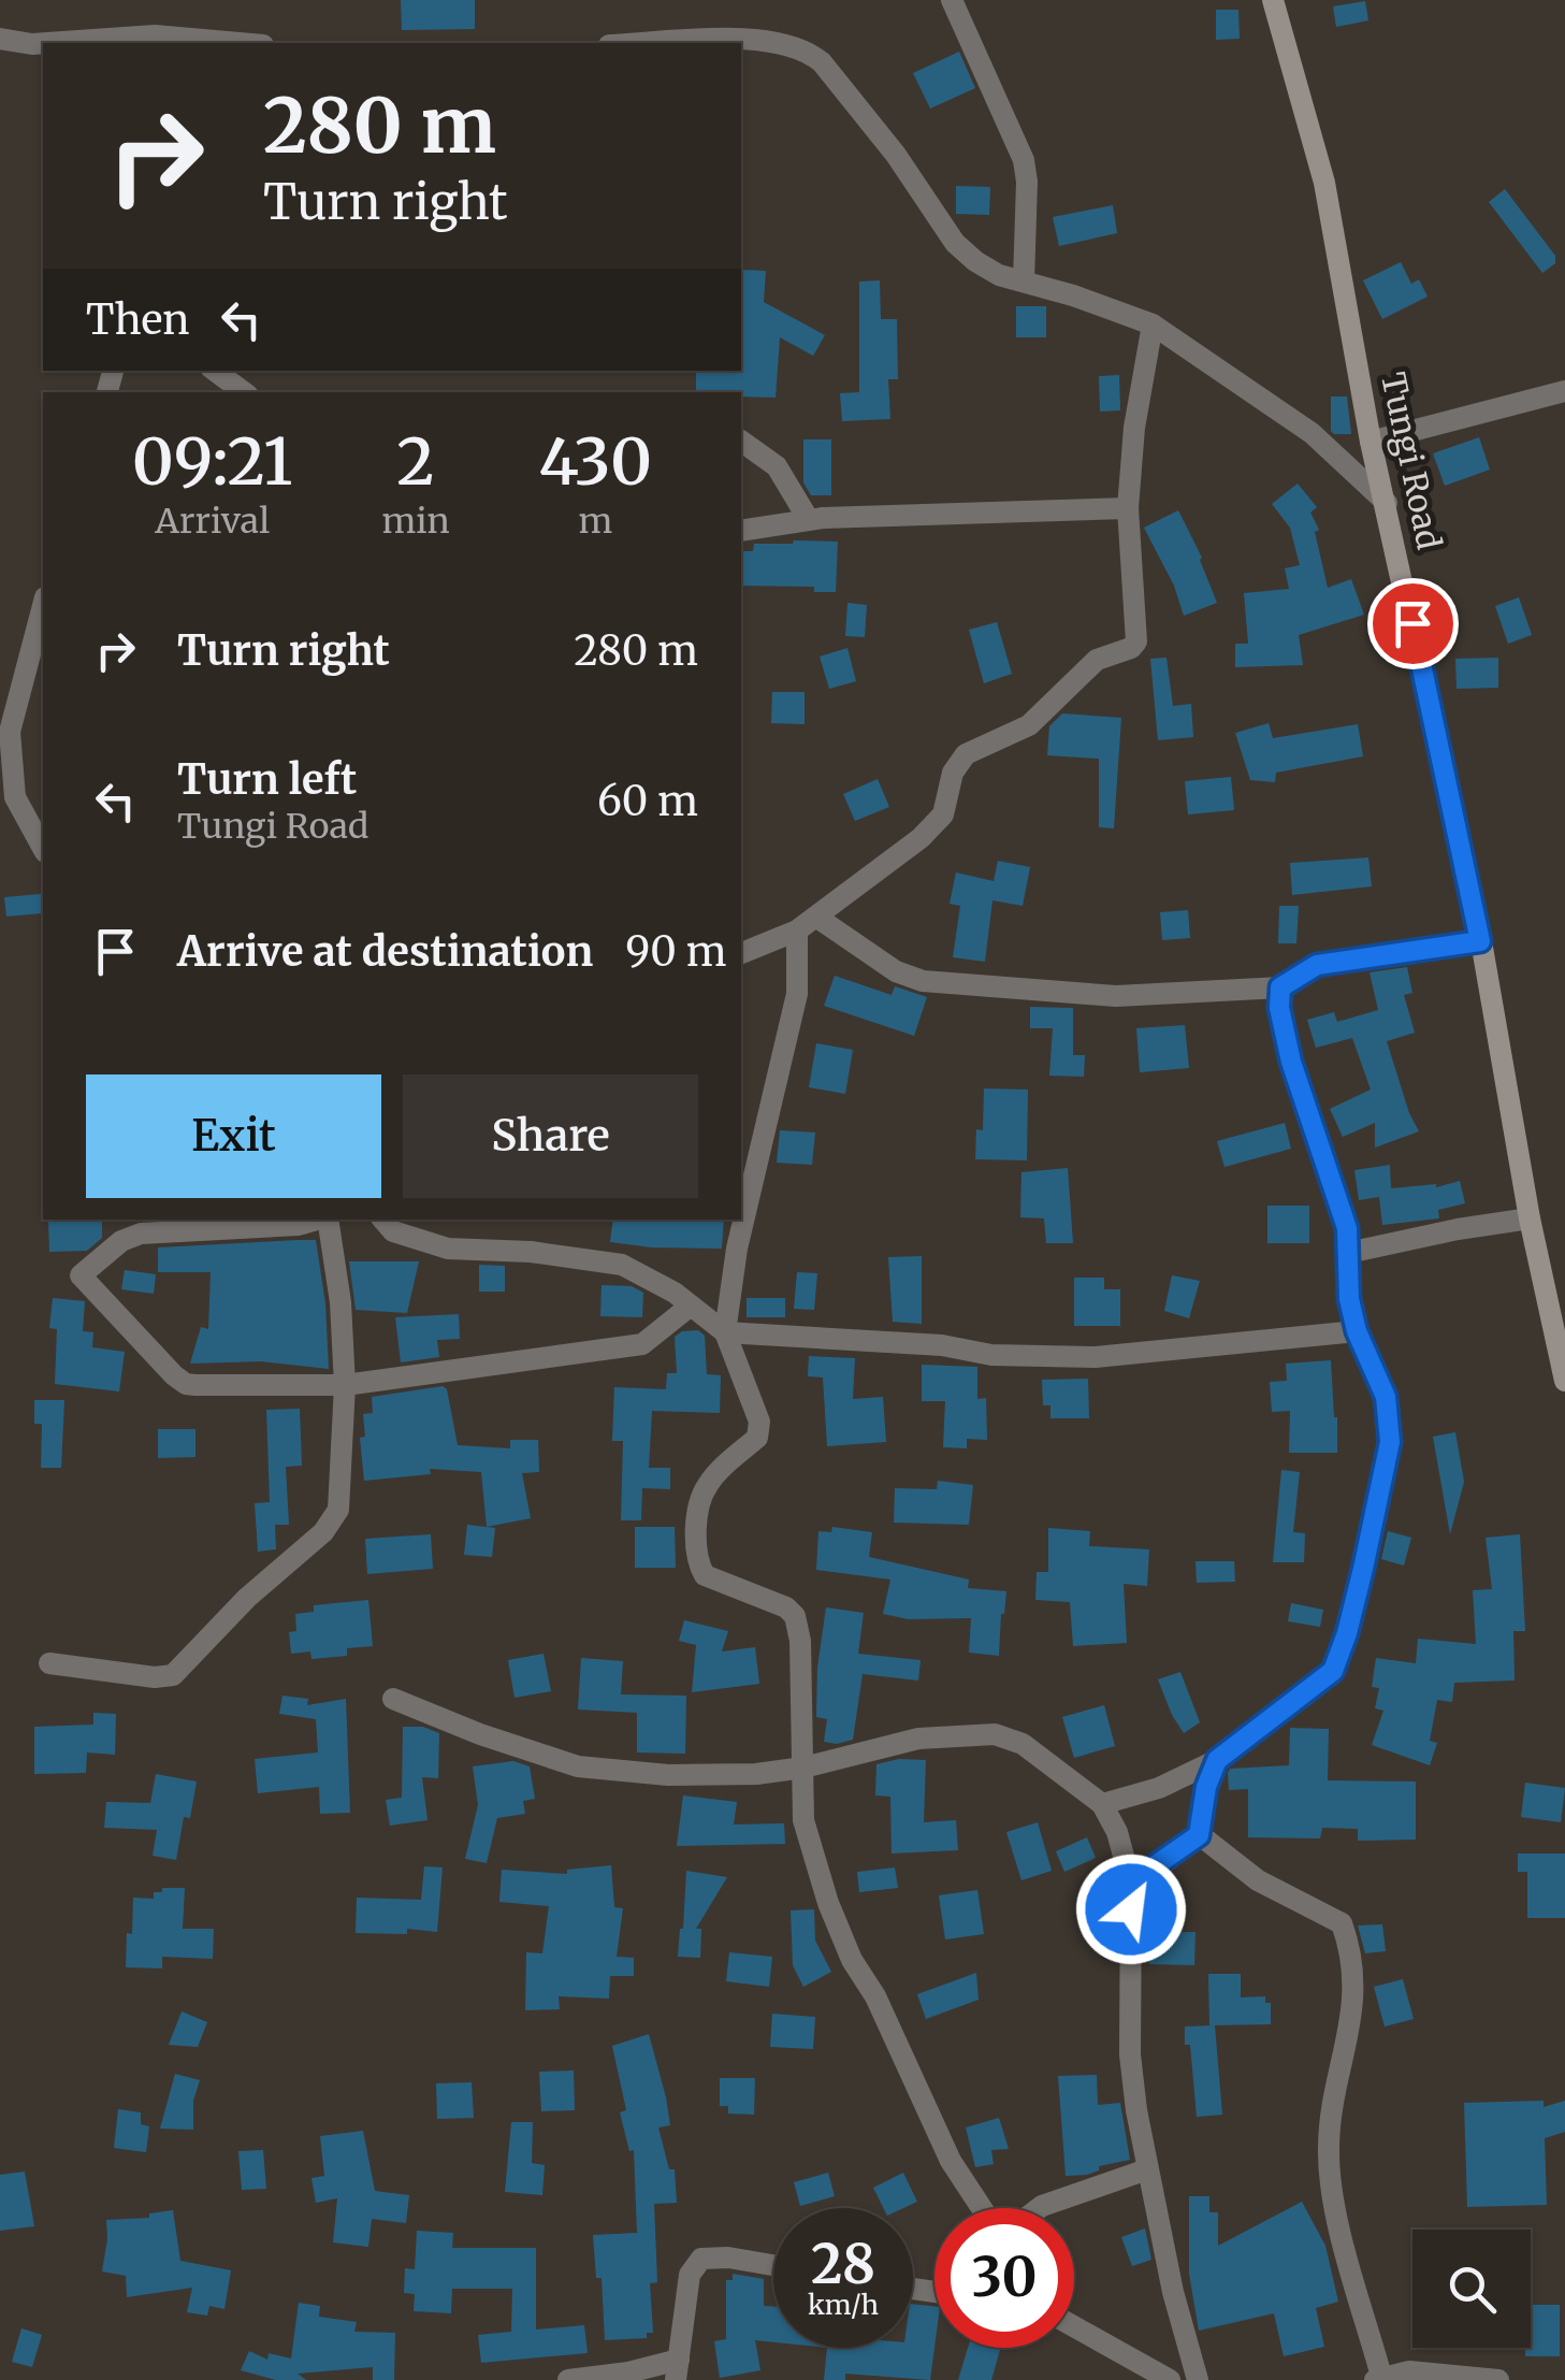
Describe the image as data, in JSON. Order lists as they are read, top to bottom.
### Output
{
  "streets": {
    "main road": ["Tungi Road"]
  },
  "page": {
    "turn": ["280 m", "Turn right"],
    "then": "Then",
    "eta": [
      "09:21",
      "Arrival",
      "2",
      "min",
      "430",
      "m"
    ],
    "list": [
      {
        "name": "Turn right",
        "value": "280 m"
      },
      {
        "name": "Turn left",
        "note": "Tungi Road",
        "value": "60 m"
      },
      {
        "name": "Arrive at destination",
        "value": "90 m"
      }
    ],
    "buttons": ["Exit", "Share"],
    "speed": "28 km/h",
    "limit": "30"
  }
}
